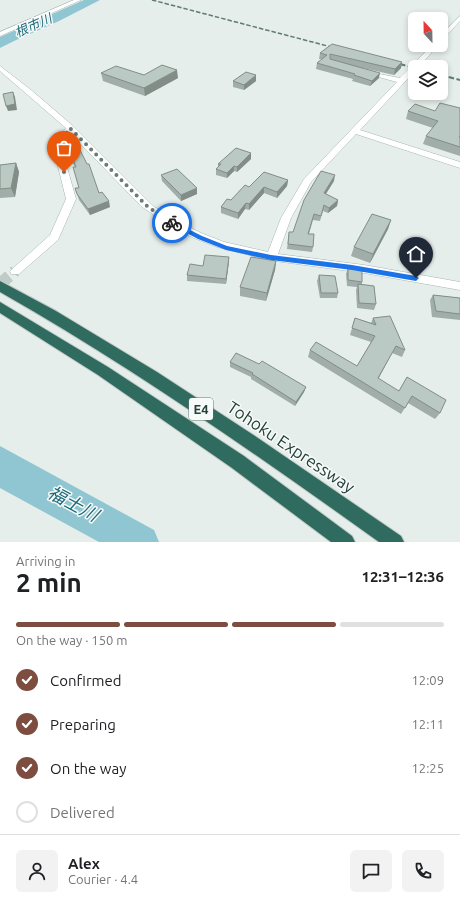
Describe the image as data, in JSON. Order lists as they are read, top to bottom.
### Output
{
  "streets": {
    "highway": ["E4", "Tohoku Expressway"]
  },
  "water": ["根市川", "福士川"],
  "north": "top",
  "page": {
    "heading": ["2 min", "Arriving in", "12:31–12:36"],
    "panel": ["Alex", "Courier · 4.4"],
    "bar": "On the way · 150 m",
    "list": [
      ["Confirmed", "12:09"],
      ["Preparing", "12:11"],
      ["On the way", "12:25"],
      "Delivered"
    ]
  }
}
